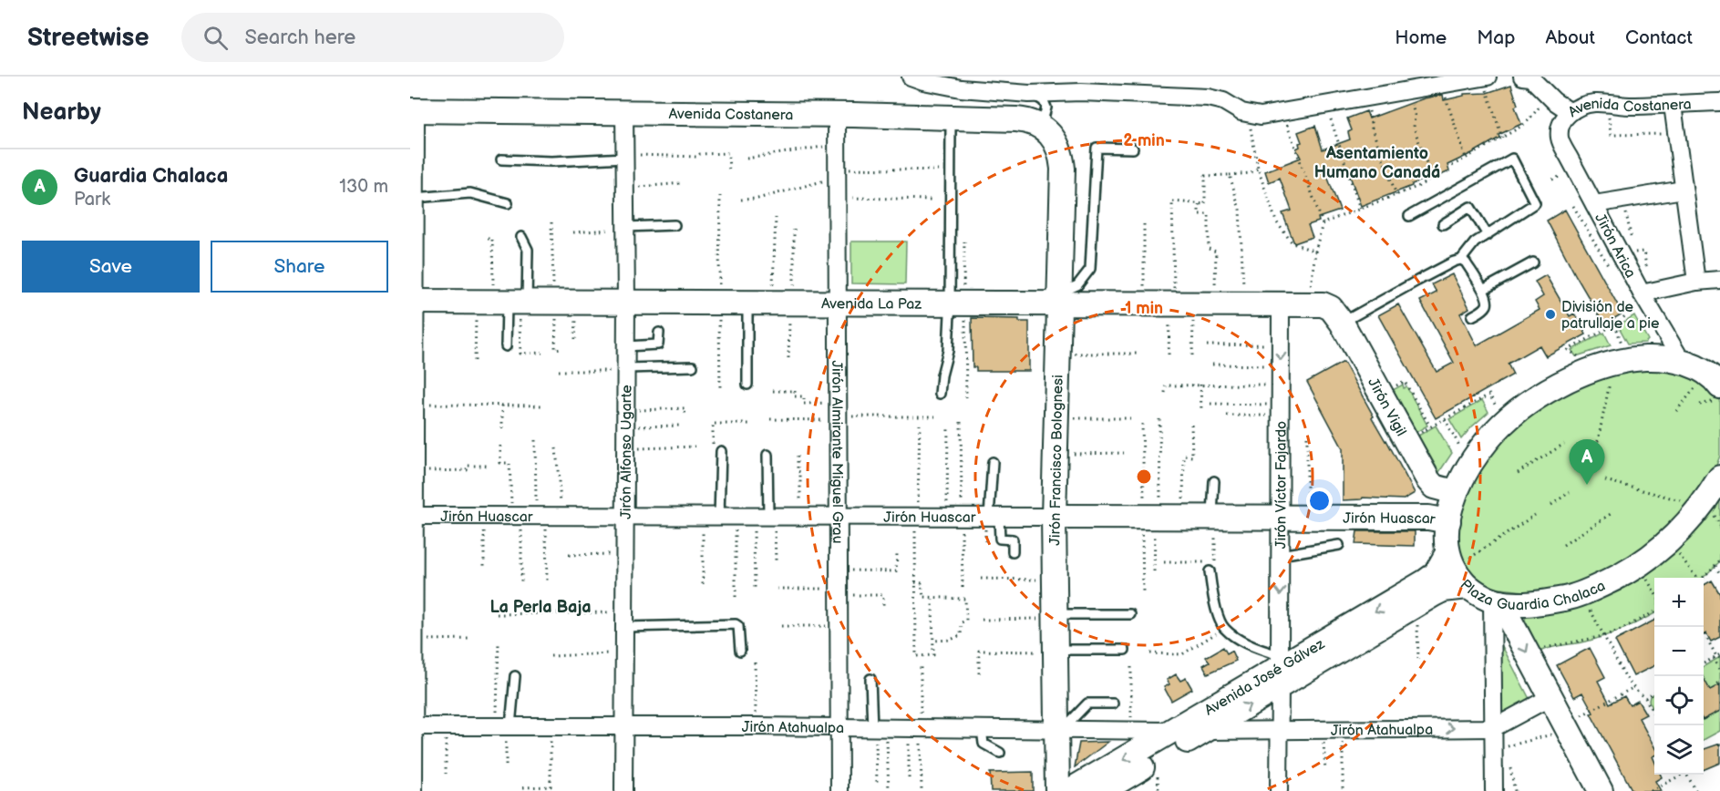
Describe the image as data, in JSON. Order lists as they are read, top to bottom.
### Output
{
  "streets": {
    "main road": [
      "Avenida Costanera",
      "Avenida La Paz",
      "Jirón Vigil",
      "Jirón Francisco Bolognesi",
      "Jirón Huascar",
      "Plaza Guardia Chalaca",
      "Avenida José Gálvez"
    ],
    "street": [
      "Jirón Arica",
      "Jirón Alfonso Ugarte",
      "Jirón Almirante Miguel Grau",
      "Jirón Víctor Fajardo",
      "Jirón Atahualpa"
    ]
  },
  "crossings": [
    ["Avenida Costanera", "Jirón Arica"],
    ["Avenida Costanera", "Jirón Alfonso Ugarte"],
    ["Avenida Costanera", "Jirón Almirante Miguel Grau"],
    ["Avenida Costanera", "Jirón Francisco Bolognesi"],
    ["Jirón Arica", "Plaza Guardia Chalaca"],
    ["Avenida La Paz", "Jirón Vigil"],
    ["Avenida La Paz", "Jirón Alfonso Ugarte"],
    ["Avenida La Paz", "Jirón Almirante Miguel Grau"],
    ["Avenida La Paz", "Jirón Francisco Bolognesi"],
    ["Avenida La Paz", "Jirón Víctor Fajardo"],
    ["Jirón Vigil", "Plaza Guardia Chalaca"],
    ["Jirón Alfonso Ugarte", "Jirón Huascar"],
    ["Jirón Alfonso Ugarte", "Jirón Atahualpa"],
    ["Jirón Almirante Miguel Grau", "Jirón Huascar"],
    ["Jirón Almirante Miguel Grau", "Jirón Atahualpa"],
    ["Jirón Francisco Bolognesi", "Jirón Huascar"],
    ["Jirón Francisco Bolognesi", "Jirón Atahualpa"],
    ["Jirón Víctor Fajardo", "Jirón Huascar"],
    ["Jirón Víctor Fajardo", "Avenida José Gálvez"],
    ["Jirón Víctor Fajardo", "Jirón Atahualpa"],
    ["Jirón Huascar", "Plaza Guardia Chalaca"],
    ["Plaza Guardia Chalaca", "Avenida José Gálvez"],
    ["Avenida José Gálvez", "Jirón Atahualpa"]
  ],
  "districts": ["Asentamiento Humano Canadá", "La Perla Baja"],
  "places": ["División de patrullaje a pie"],
  "page": {
    "header": "Streetwise",
    "search": "Search here",
    "nav": [
      "Home",
      "Map",
      "About",
      "Contact"
    ],
    "heading": "Nearby",
    "list": [
      {
        "mark": "A",
        "name": "Guardia Chalaca",
        "note": "Park",
        "value": "130 m"
      }
    ],
    "buttons": ["Save", "Share"],
    "pins": "A",
    "map_buttons": ["+", "−"]
  },
  "rings": ["2 min", "1 min"]
}
